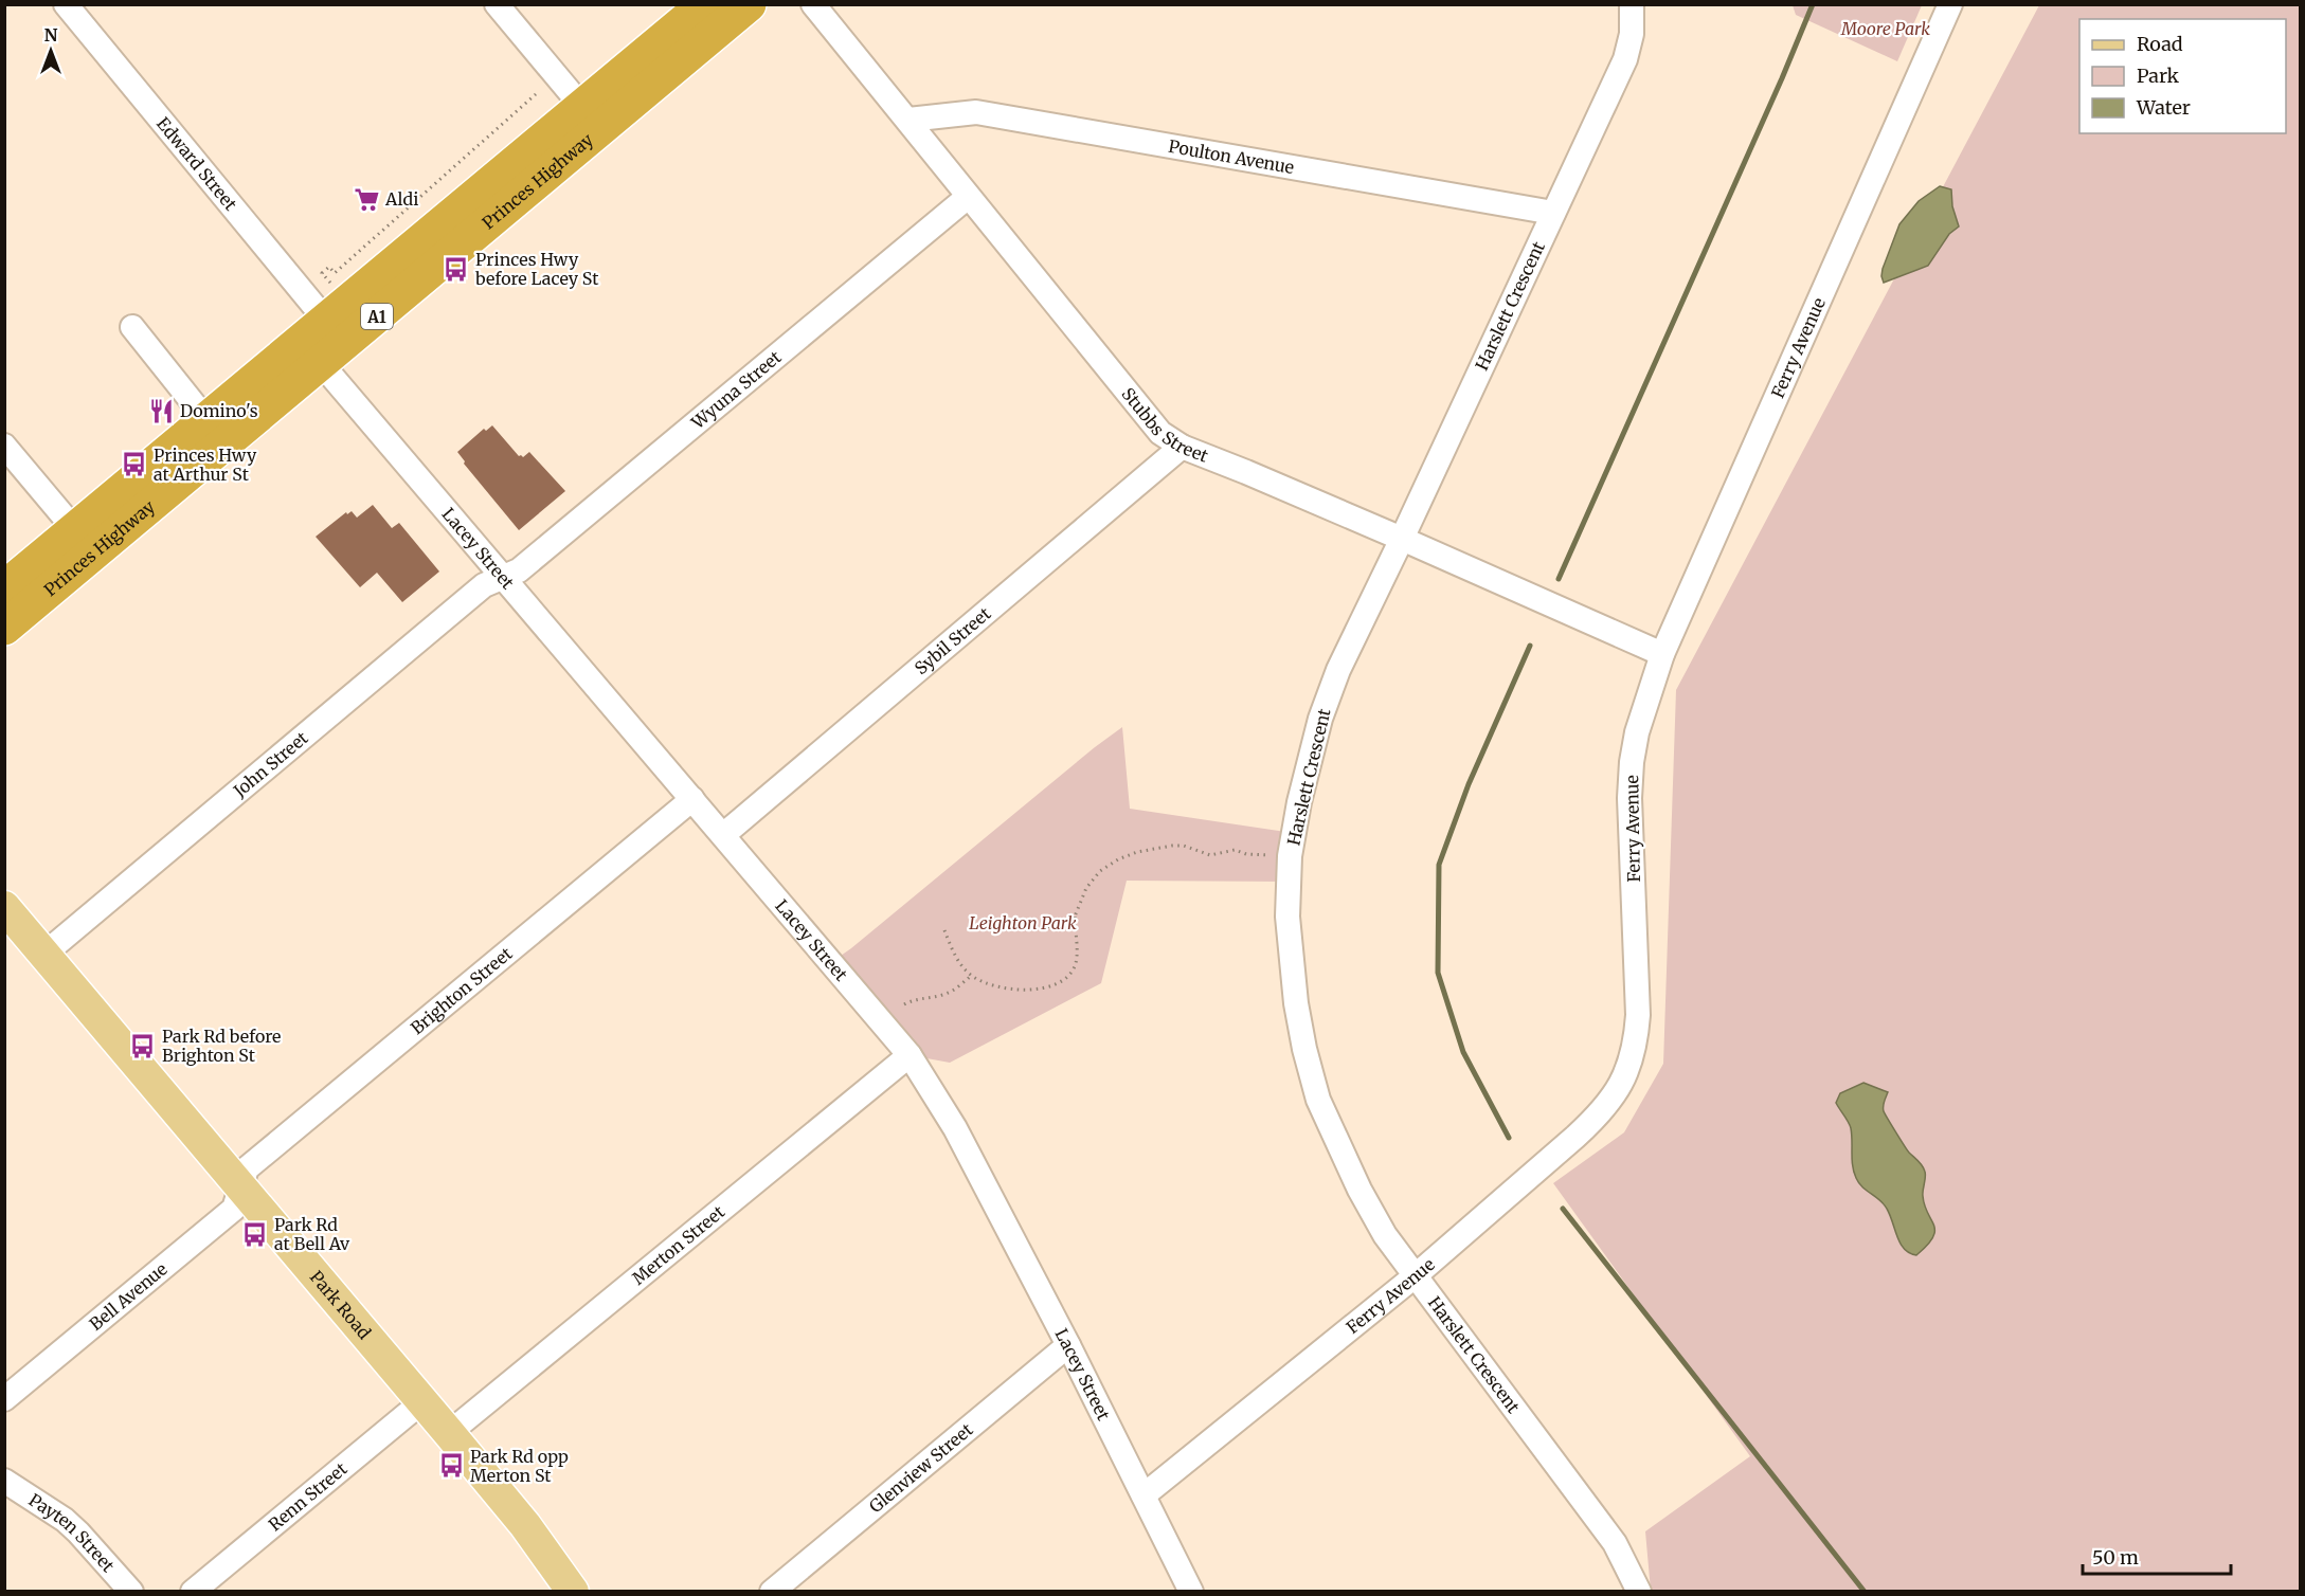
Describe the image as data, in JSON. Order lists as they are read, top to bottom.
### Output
{
  "streets": {
    "highway": ["Princes Highway", "A1"],
    "main road": ["Park Road"],
    "street": [
      "Poulton Avenue",
      "Edward Street",
      "Harslett Crescent",
      "Ferry Avenue",
      "Wyuna Street",
      "Stubbs Street",
      "Lacey Street",
      "Sybil Street",
      "John Street",
      "Brighton Street",
      "Merton Street",
      "Bell Avenue",
      "Glenview Street",
      "Renn Street",
      "Payten Street"
    ]
  },
  "crossings": [
    ["Poulton Avenue", "Harslett Crescent"],
    ["Poulton Avenue", "Stubbs Street"],
    ["Edward Street", "Princes Highway"],
    ["Princes Highway", "Lacey Street"],
    ["Harslett Crescent", "Ferry Avenue"],
    ["Harslett Crescent", "Stubbs Street"],
    ["Ferry Avenue", "Stubbs Street"],
    ["Ferry Avenue", "Lacey Street"],
    ["Wyuna Street", "Stubbs Street"],
    ["Wyuna Street", "Lacey Street"],
    ["Wyuna Street", "John Street"],
    ["Stubbs Street", "Sybil Street"],
    ["Lacey Street", "Sybil Street"],
    ["Lacey Street", "John Street"],
    ["Lacey Street", "Brighton Street"],
    ["Lacey Street", "Merton Street"],
    ["Lacey Street", "Glenview Street"],
    ["John Street", "Park Road"],
    ["Brighton Street", "Bell Avenue"],
    ["Brighton Street", "Park Road"],
    ["Merton Street", "Park Road"],
    ["Bell Avenue", "Park Road"],
    ["Park Road", "Renn Street"]
  ],
  "parks": ["Moore Park", "Leighton Park"],
  "places": {
    "supermarket": ["Aldi"],
    "bus stop": [
      "Princes Hwy before Lacey St",
      "Princes Hwy at Arthur St",
      "Park Rd before Brighton St",
      "Park Rd at Bell Av",
      "Park Rd opp Merton St"
    ],
    "restaurant": ["Domino's"]
  },
  "legend": ["Road", "Park", "Water"],
  "scale_bar": "50 m",
  "north": "top"
}
